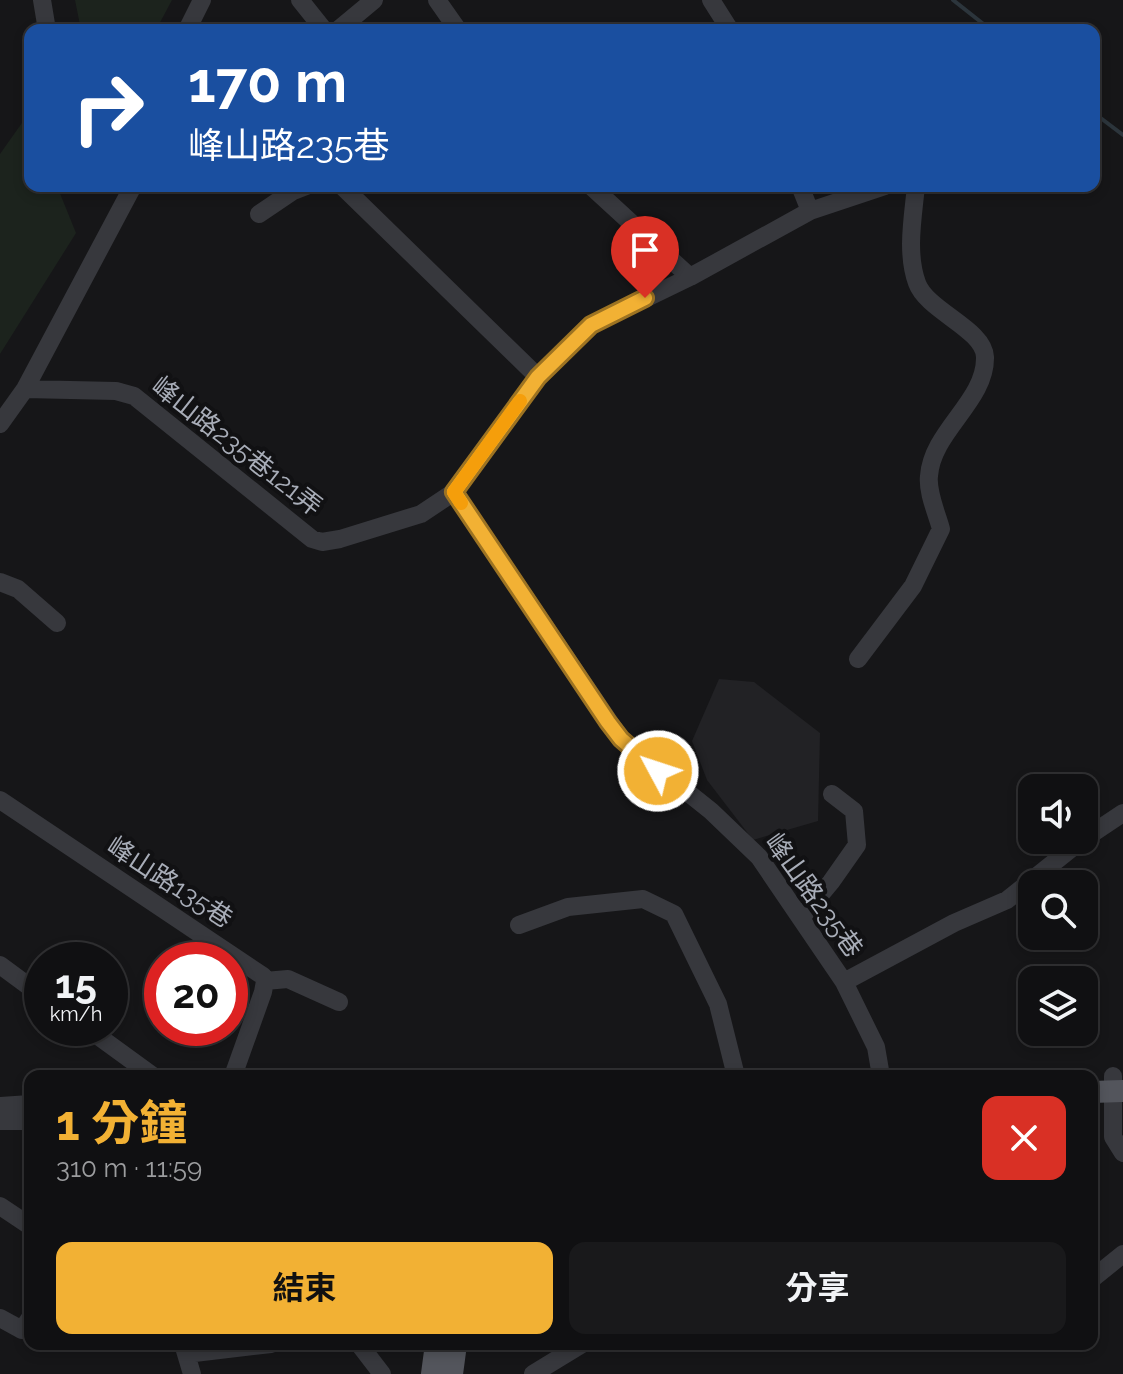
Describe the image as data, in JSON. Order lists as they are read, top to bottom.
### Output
{
  "streets": {
    "street": ["峰山路235巷121弄", "峰山路135巷", "峰山路235巷"]
  },
  "crossings": [
    ["峰山路235巷121弄", "峰山路235巷"]
  ],
  "page": {
    "turn": ["170 m", "峰山路235巷"],
    "speed": "15 km/h",
    "limit": "20",
    "heading": ["1 分鐘", "310 m · 11:59"],
    "buttons": ["結束", "分享"]
  }
}
